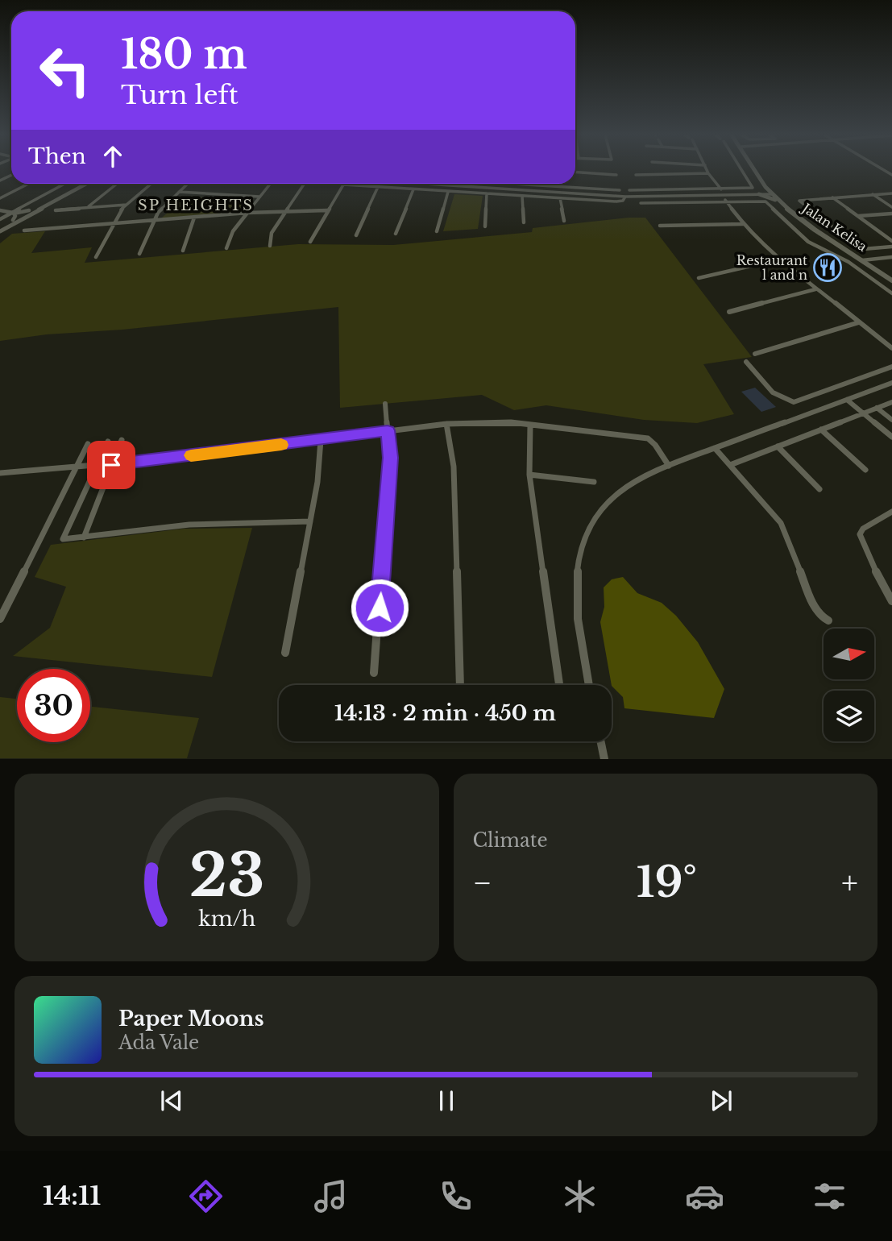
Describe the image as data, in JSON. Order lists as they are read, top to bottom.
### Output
{
  "streets": {
    "main road": ["Jalan Kelisa"]
  },
  "districts": ["SP HEIGHTS"],
  "places": {
    "restaurant": ["Restaurant l and n"]
  },
  "north": "right",
  "page": {
    "turn": ["180 m", "Turn left"],
    "then": "Then",
    "limit": "30",
    "trip": "14:13 · 2 min · 450 m",
    "tile": "Climate",
    "heat": ["−", "19°", "+"],
    "song": ["Paper Moons", "Ada Vale"],
    "tabs": "14:11",
    "gauge": ["23", "km/h"]
  }
}
